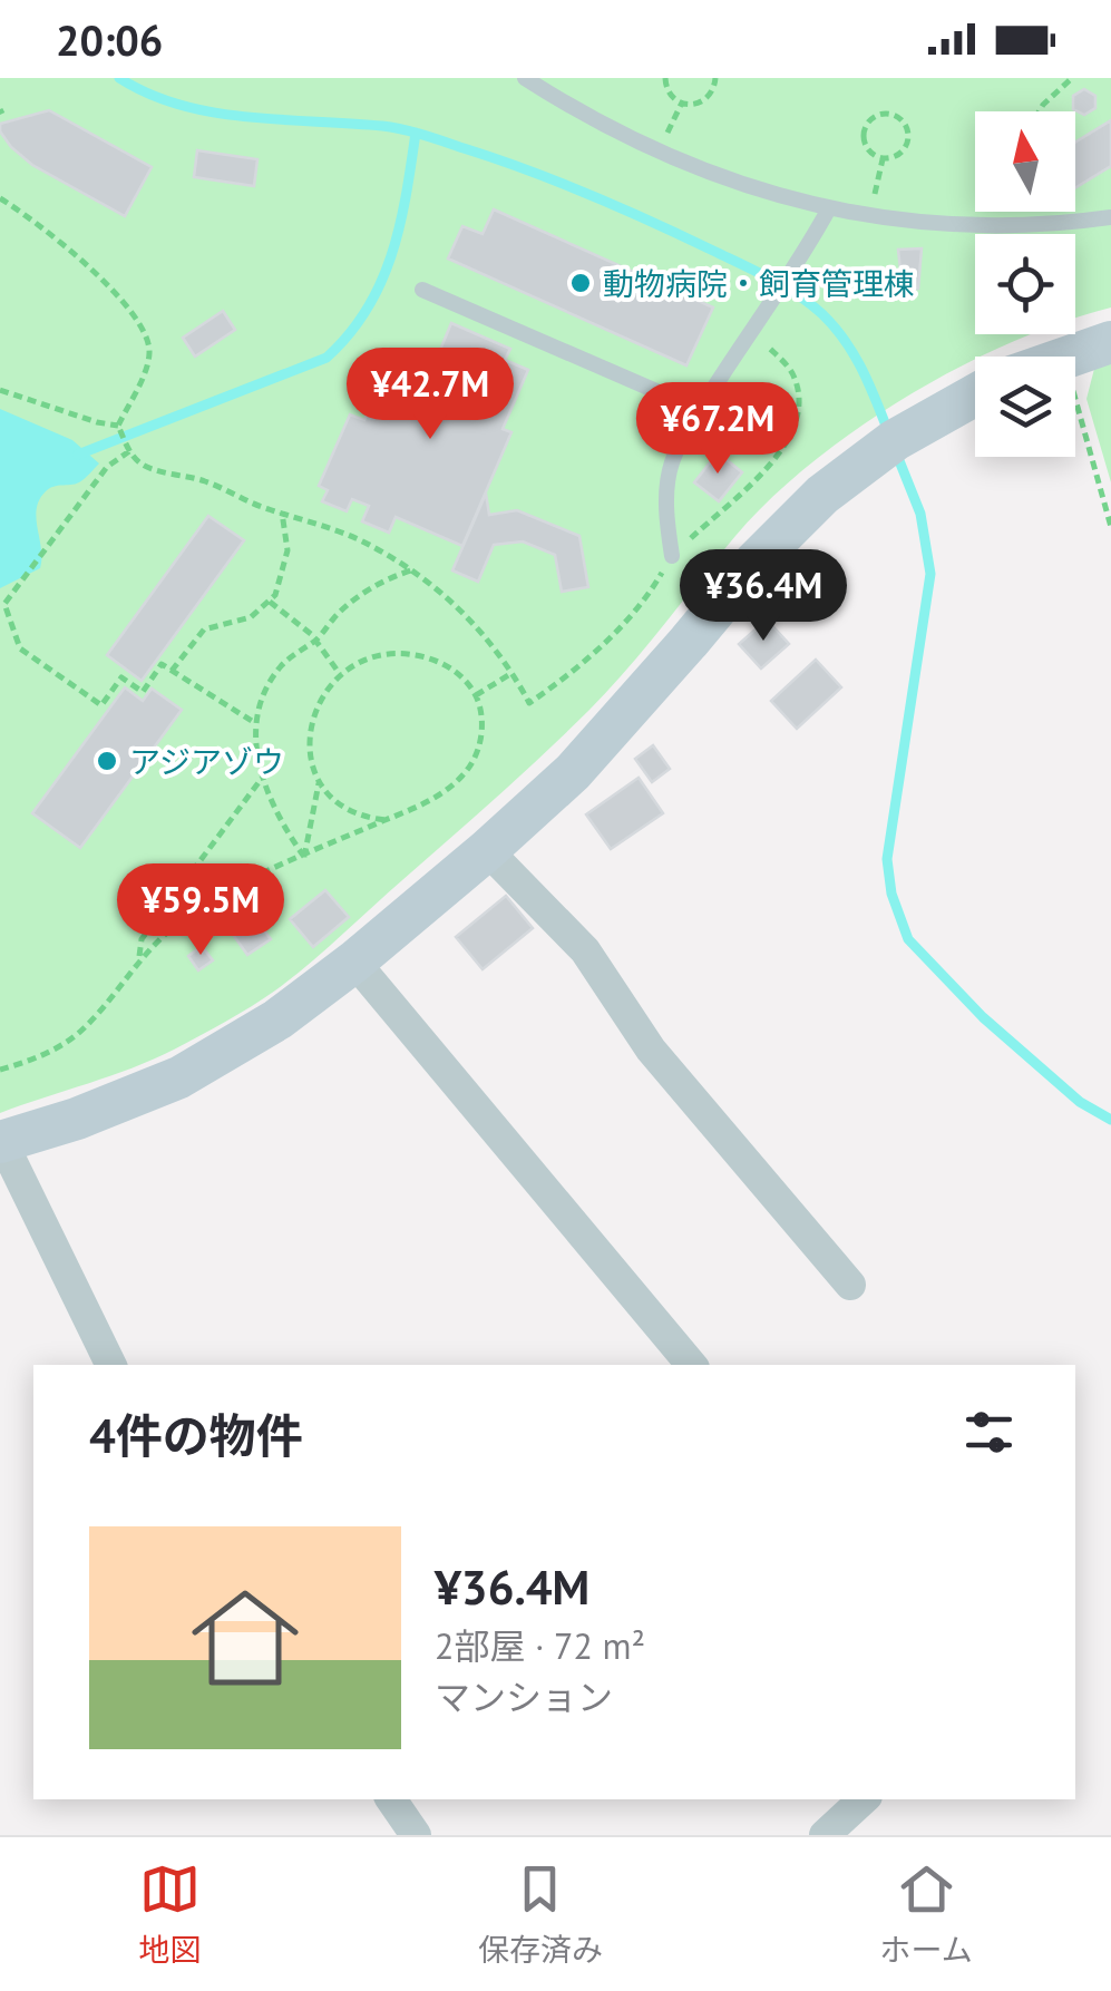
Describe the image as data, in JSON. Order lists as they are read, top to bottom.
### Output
{
  "places": ["動物病院・飼育管理棟", "アジアゾウ"],
  "north": "top",
  "page": {
    "status": "20:06",
    "price": [
      "¥42.7M",
      "¥67.2M",
      "¥36.4M",
      "¥59.5M"
    ],
    "heading": "4件の物件",
    "list": [
      {
        "name": "¥36.4M",
        "note": "2部屋 · 72 m² · マンション"
      }
    ],
    "tabs": ["地図", "保存済み", "ホーム"]
  }
}
